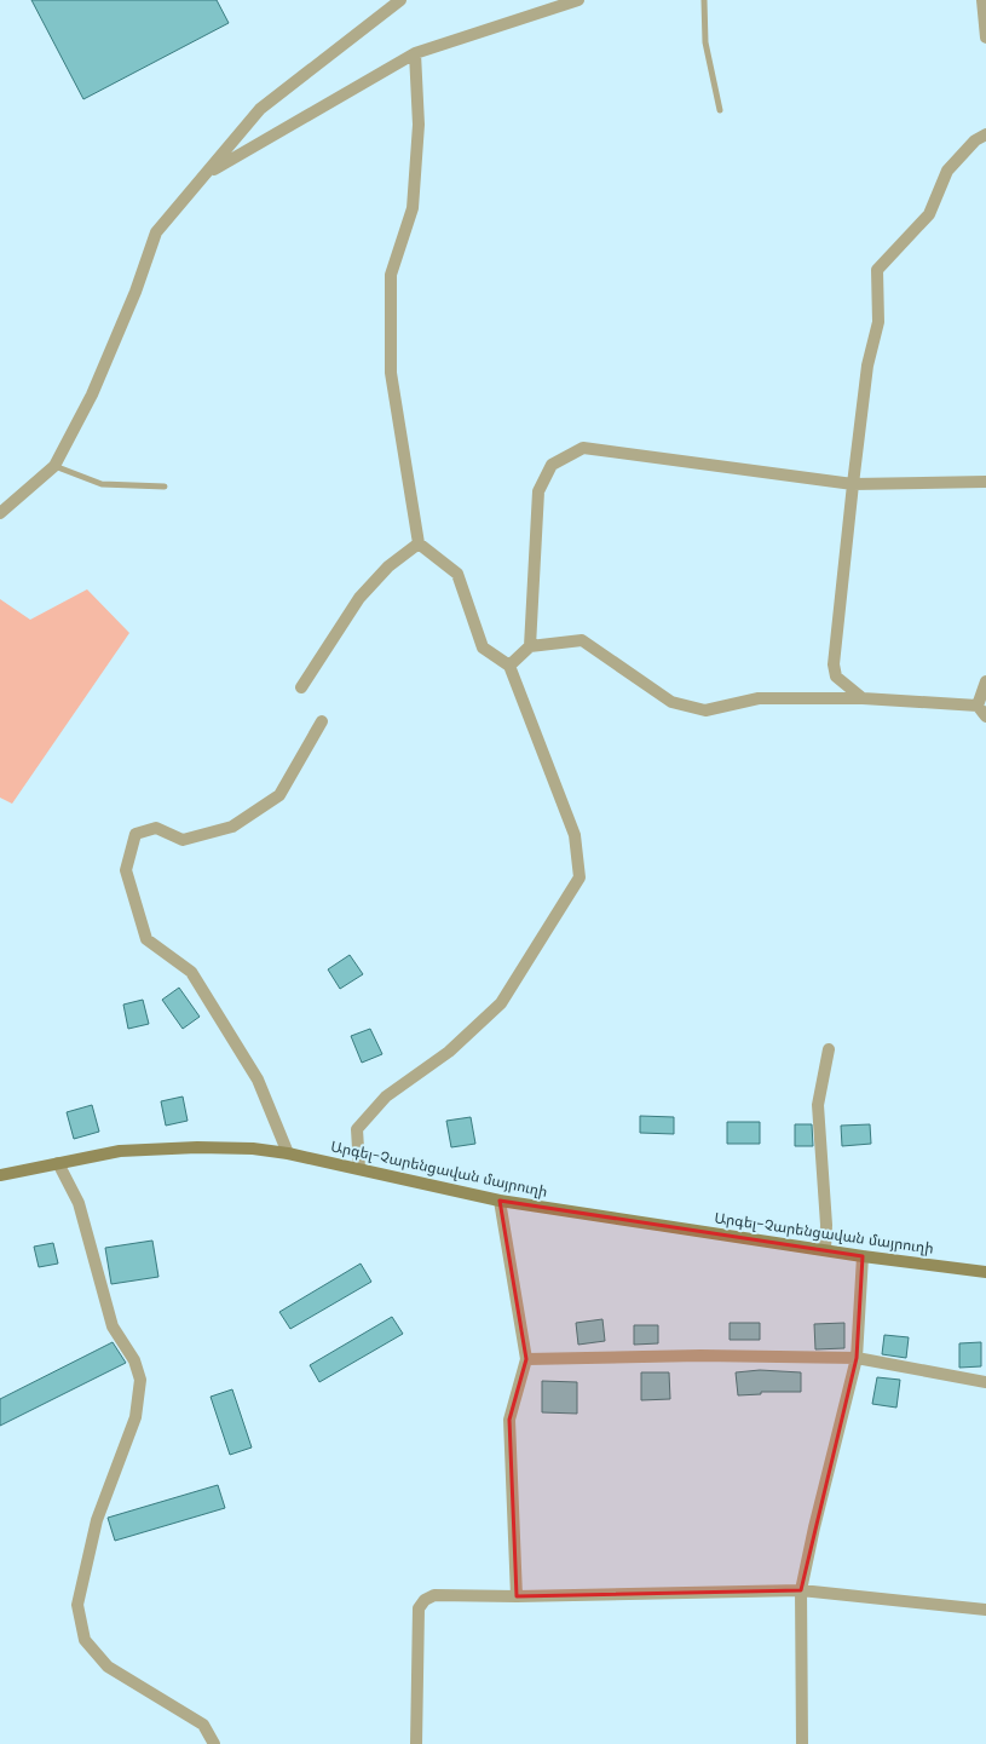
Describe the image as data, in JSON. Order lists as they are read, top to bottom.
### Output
{
  "streets": {
    "main road": ["Արգել-Չարենցավան մայրուղի"]
  }
}
